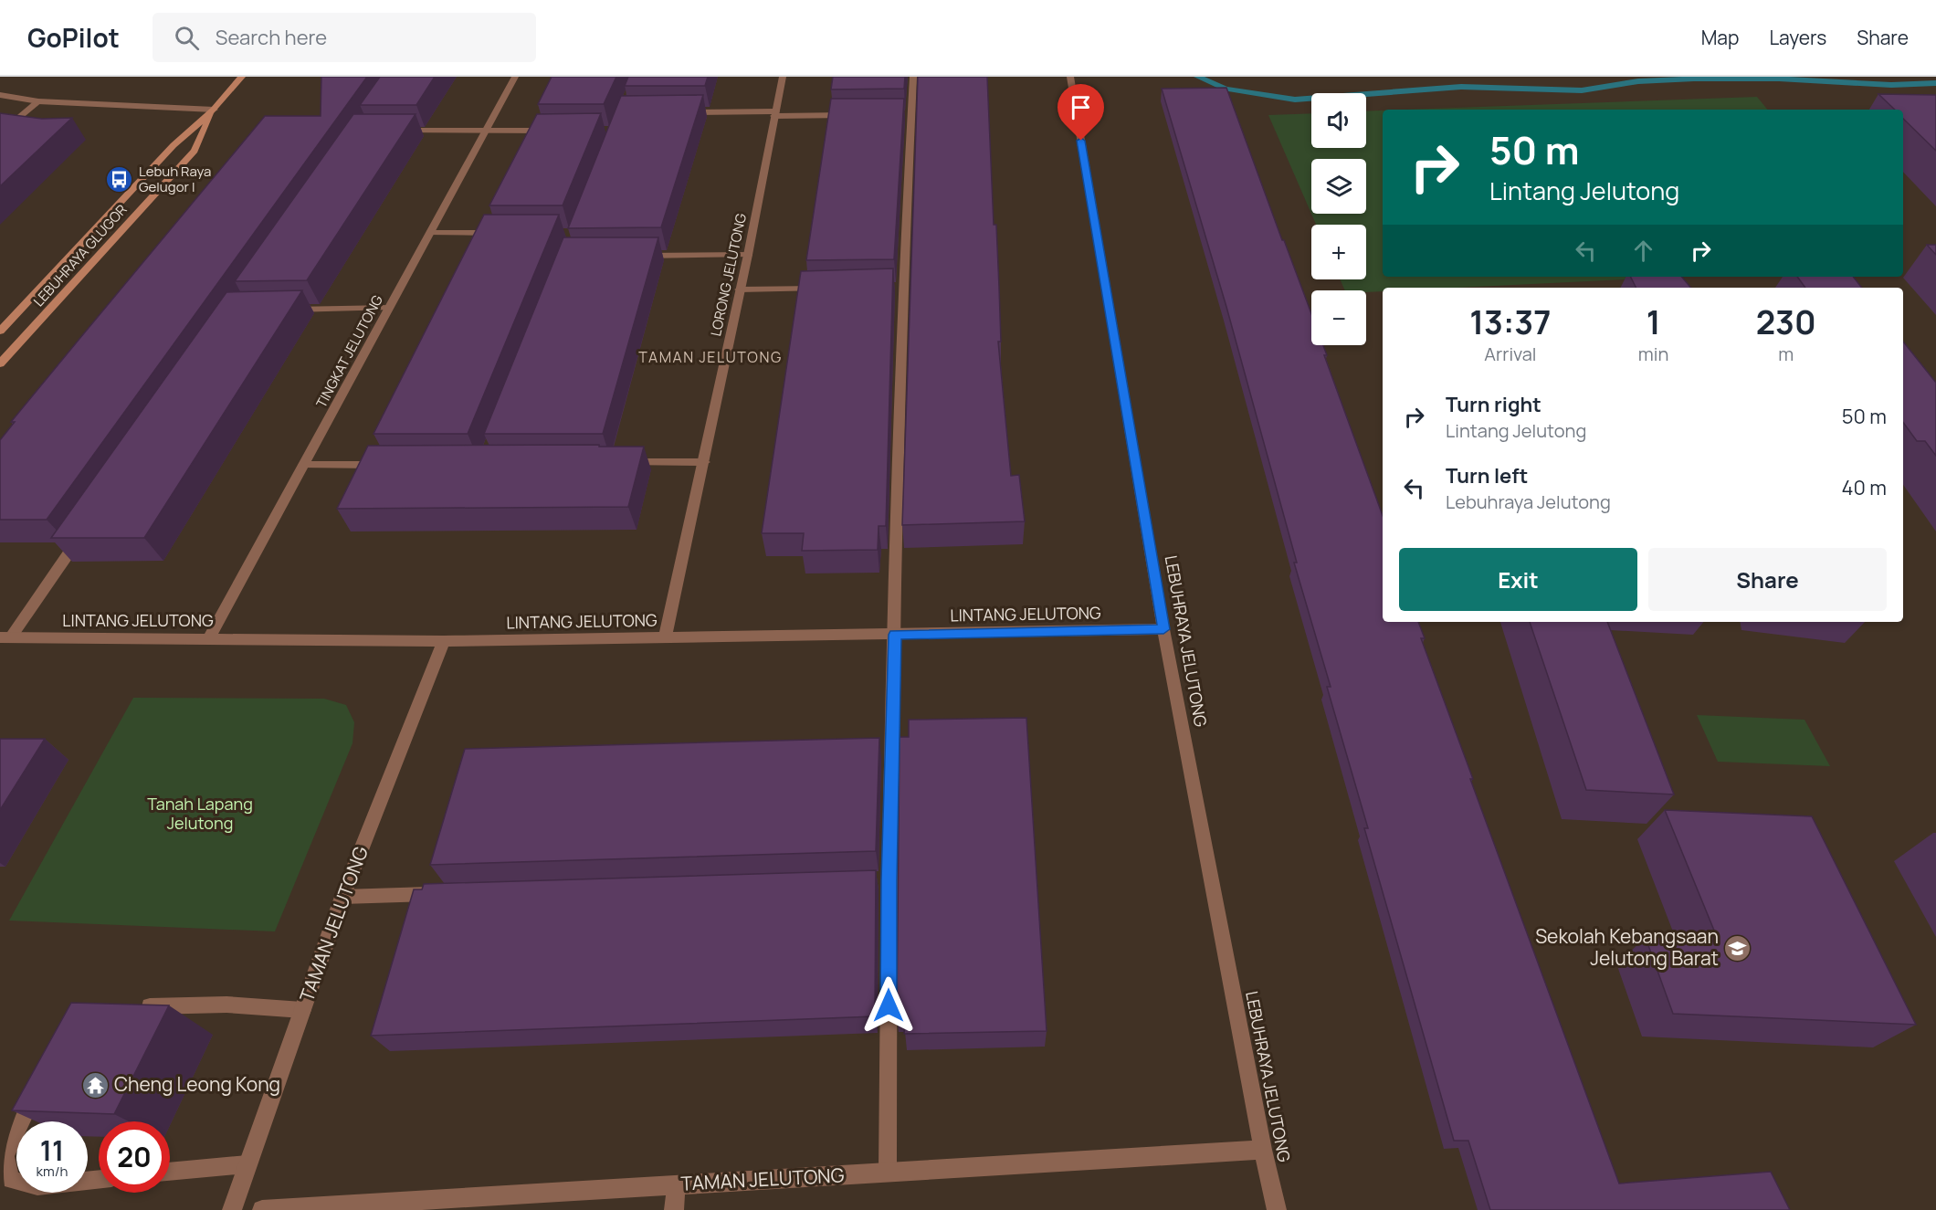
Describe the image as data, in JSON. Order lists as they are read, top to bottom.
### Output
{
  "streets": {
    "street": [
      "LEBUHRAYA GLUGOR",
      "LORONG JELUTONG",
      "TINGKAT JELUTONG",
      "LINTANG JELUTONG",
      "LEBUHRAYA JELUTONG",
      "TAMAN JELUTONG"
    ]
  },
  "crossings": [
    ["LORONG JELUTONG", "LINTANG JELUTONG"],
    ["TINGKAT JELUTONG", "LINTANG JELUTONG"],
    ["LINTANG JELUTONG", "LEBUHRAYA JELUTONG"],
    ["LINTANG JELUTONG", "TAMAN JELUTONG"],
    ["LEBUHRAYA JELUTONG", "TAMAN JELUTONG"]
  ],
  "districts": ["TAMAN JELUTONG"],
  "parks": ["Tanah Lapang Jelutong"],
  "places": {
    "bus stop": ["Lebuh Raya Gelugor I"],
    "school or university": ["Sekolah Kebangsaan Jelutong Barat"],
    "temple": ["Cheng Leong Kong"]
  },
  "page": {
    "header": "GoPilot",
    "search": "Search here",
    "nav": ["Map", "Layers", "Share"],
    "map_buttons": ["+", "−"],
    "turn": ["50 m", "Lintang Jelutong"],
    "eta": [
      "13:37",
      "Arrival",
      "1",
      "min",
      "230",
      "m"
    ],
    "list": [
      {
        "name": "Turn right",
        "note": "Lintang Jelutong",
        "value": "50 m"
      },
      {
        "name": "Turn left",
        "note": "Lebuhraya Jelutong",
        "value": "40 m"
      }
    ],
    "buttons": ["Exit", "Share"],
    "speed": "11 km/h",
    "limit": "20"
  }
}
